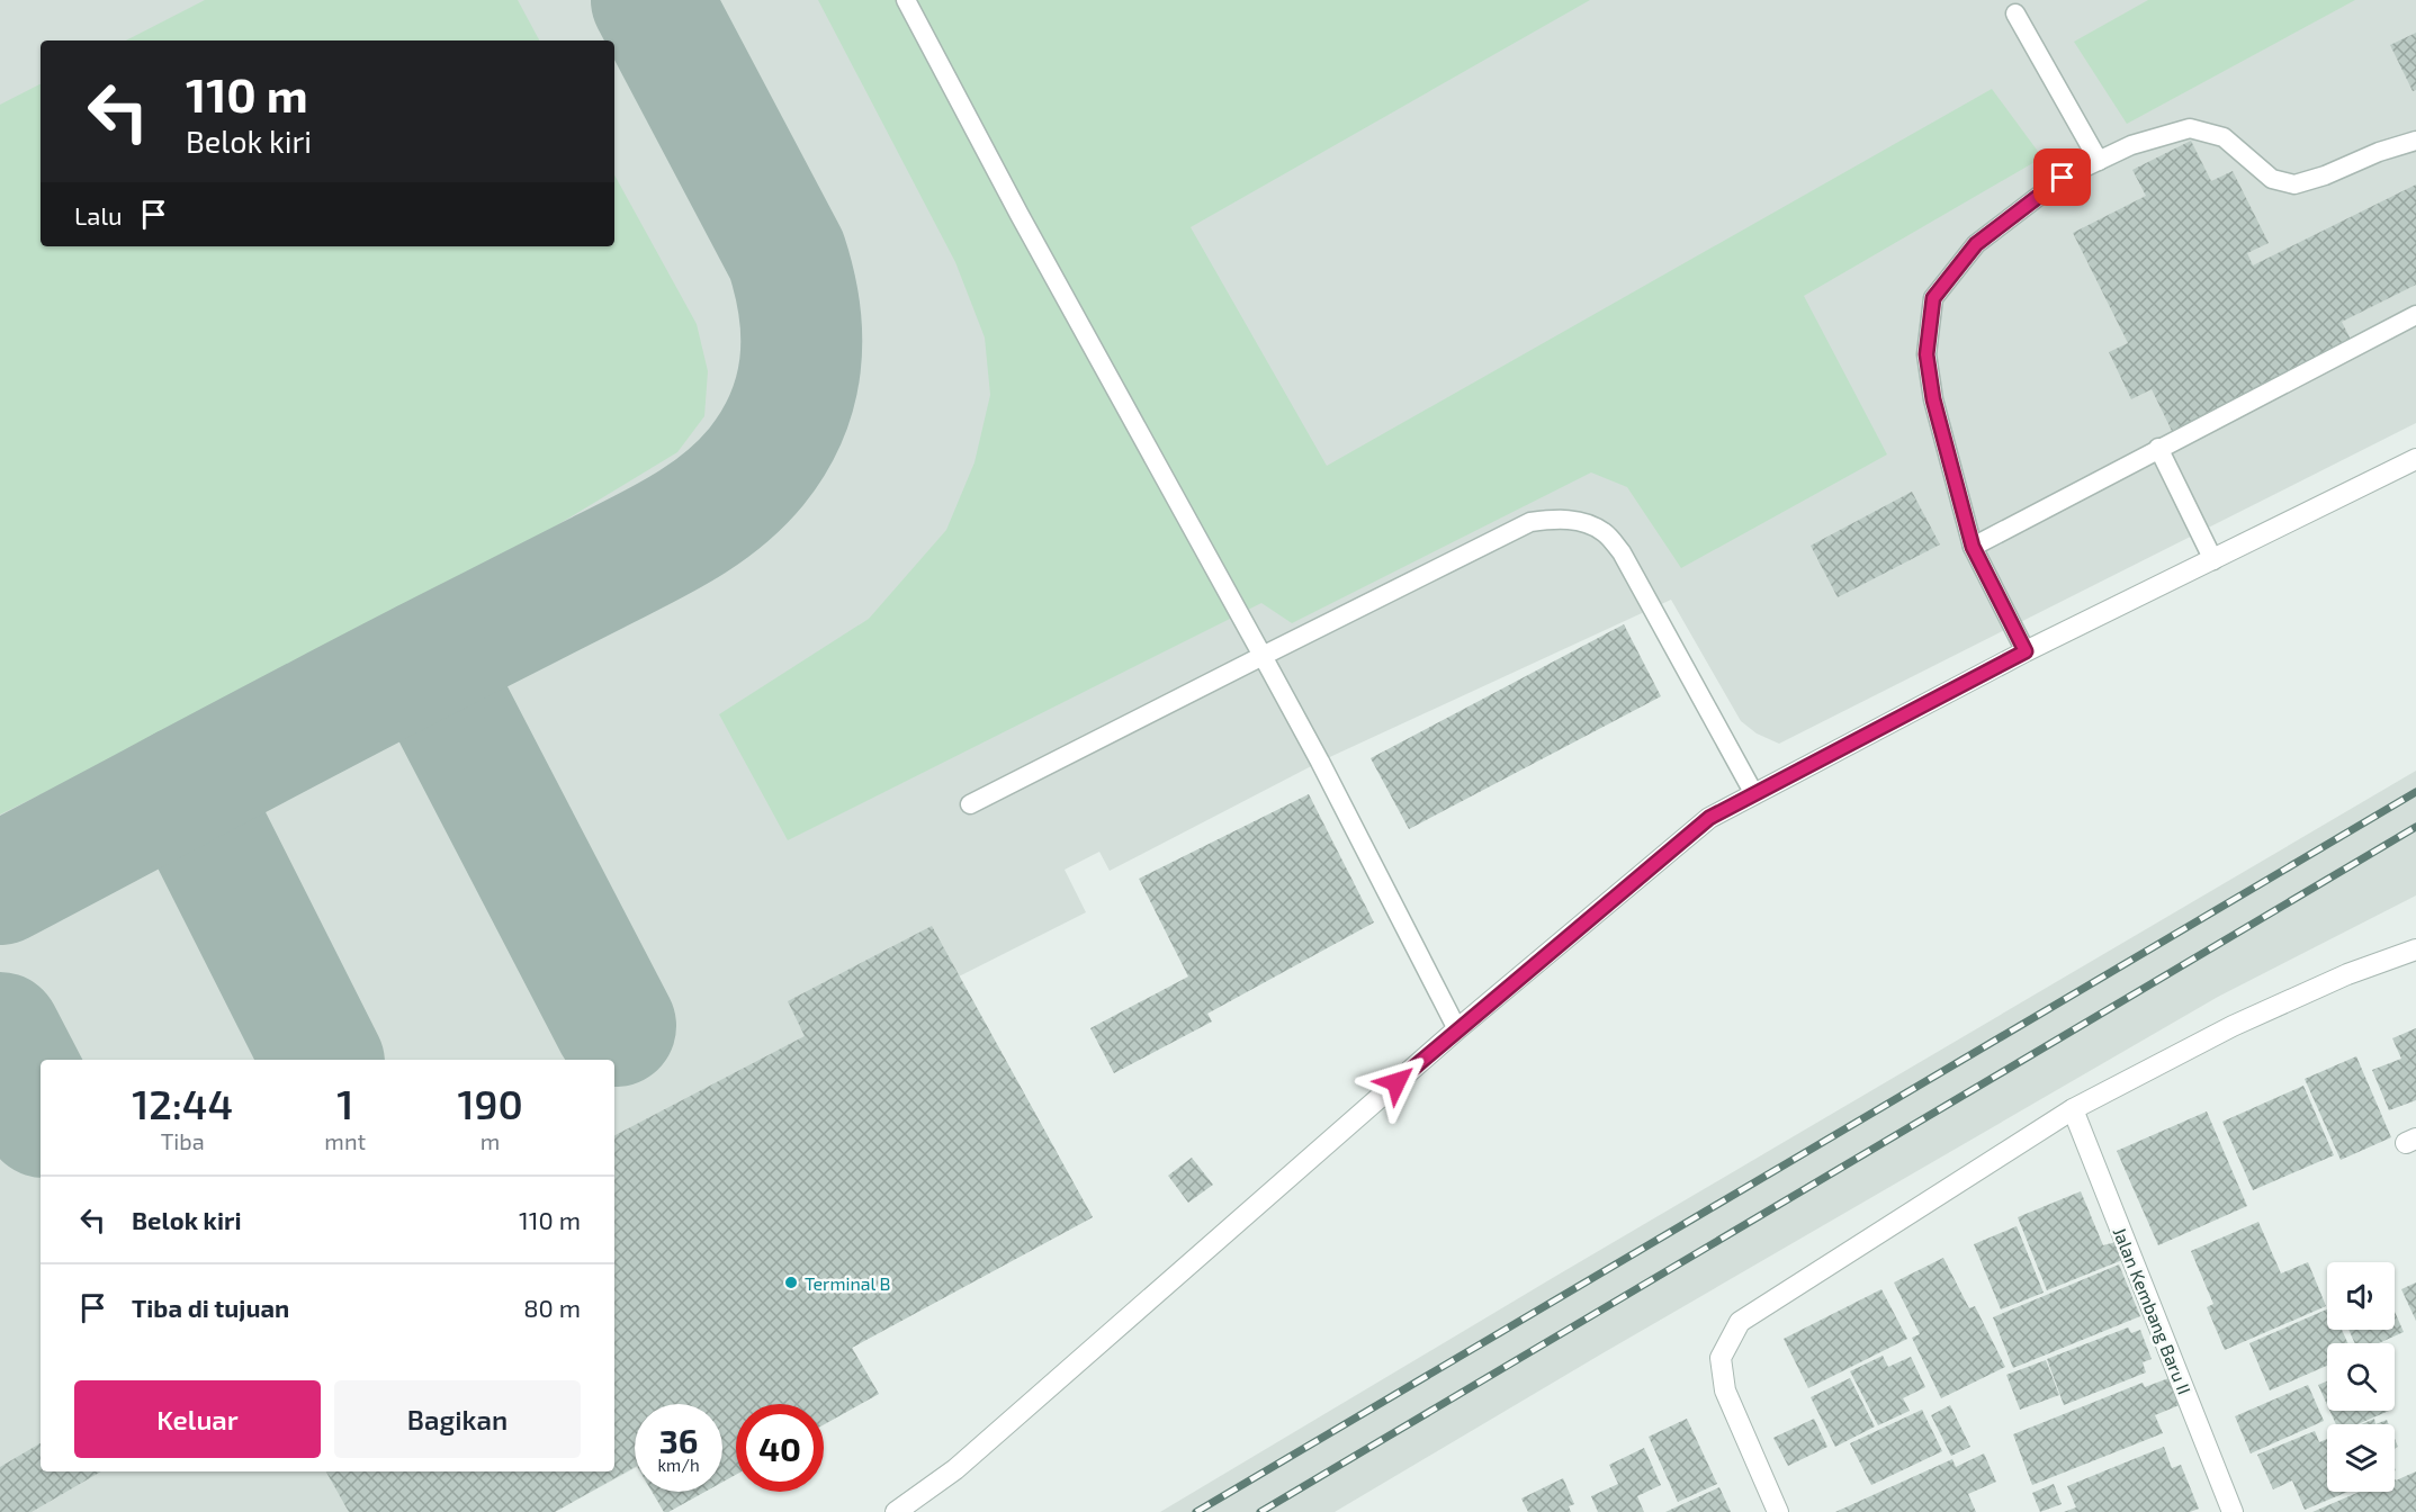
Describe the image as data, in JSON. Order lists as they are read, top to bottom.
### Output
{
  "streets": {
    "street": ["Jalan Kembang Baru II"]
  },
  "places": ["Terminal B"],
  "page": {
    "turn": ["110 m", "Belok kiri"],
    "then": "Lalu",
    "eta": [
      "12:44",
      "Tiba",
      "1",
      "mnt",
      "190",
      "m"
    ],
    "list": [
      {
        "name": "Belok kiri",
        "value": "110 m"
      },
      {
        "name": "Tiba di tujuan",
        "value": "80 m"
      }
    ],
    "buttons": ["Keluar", "Bagikan"],
    "speed": "36 km/h",
    "limit": "40"
  }
}
